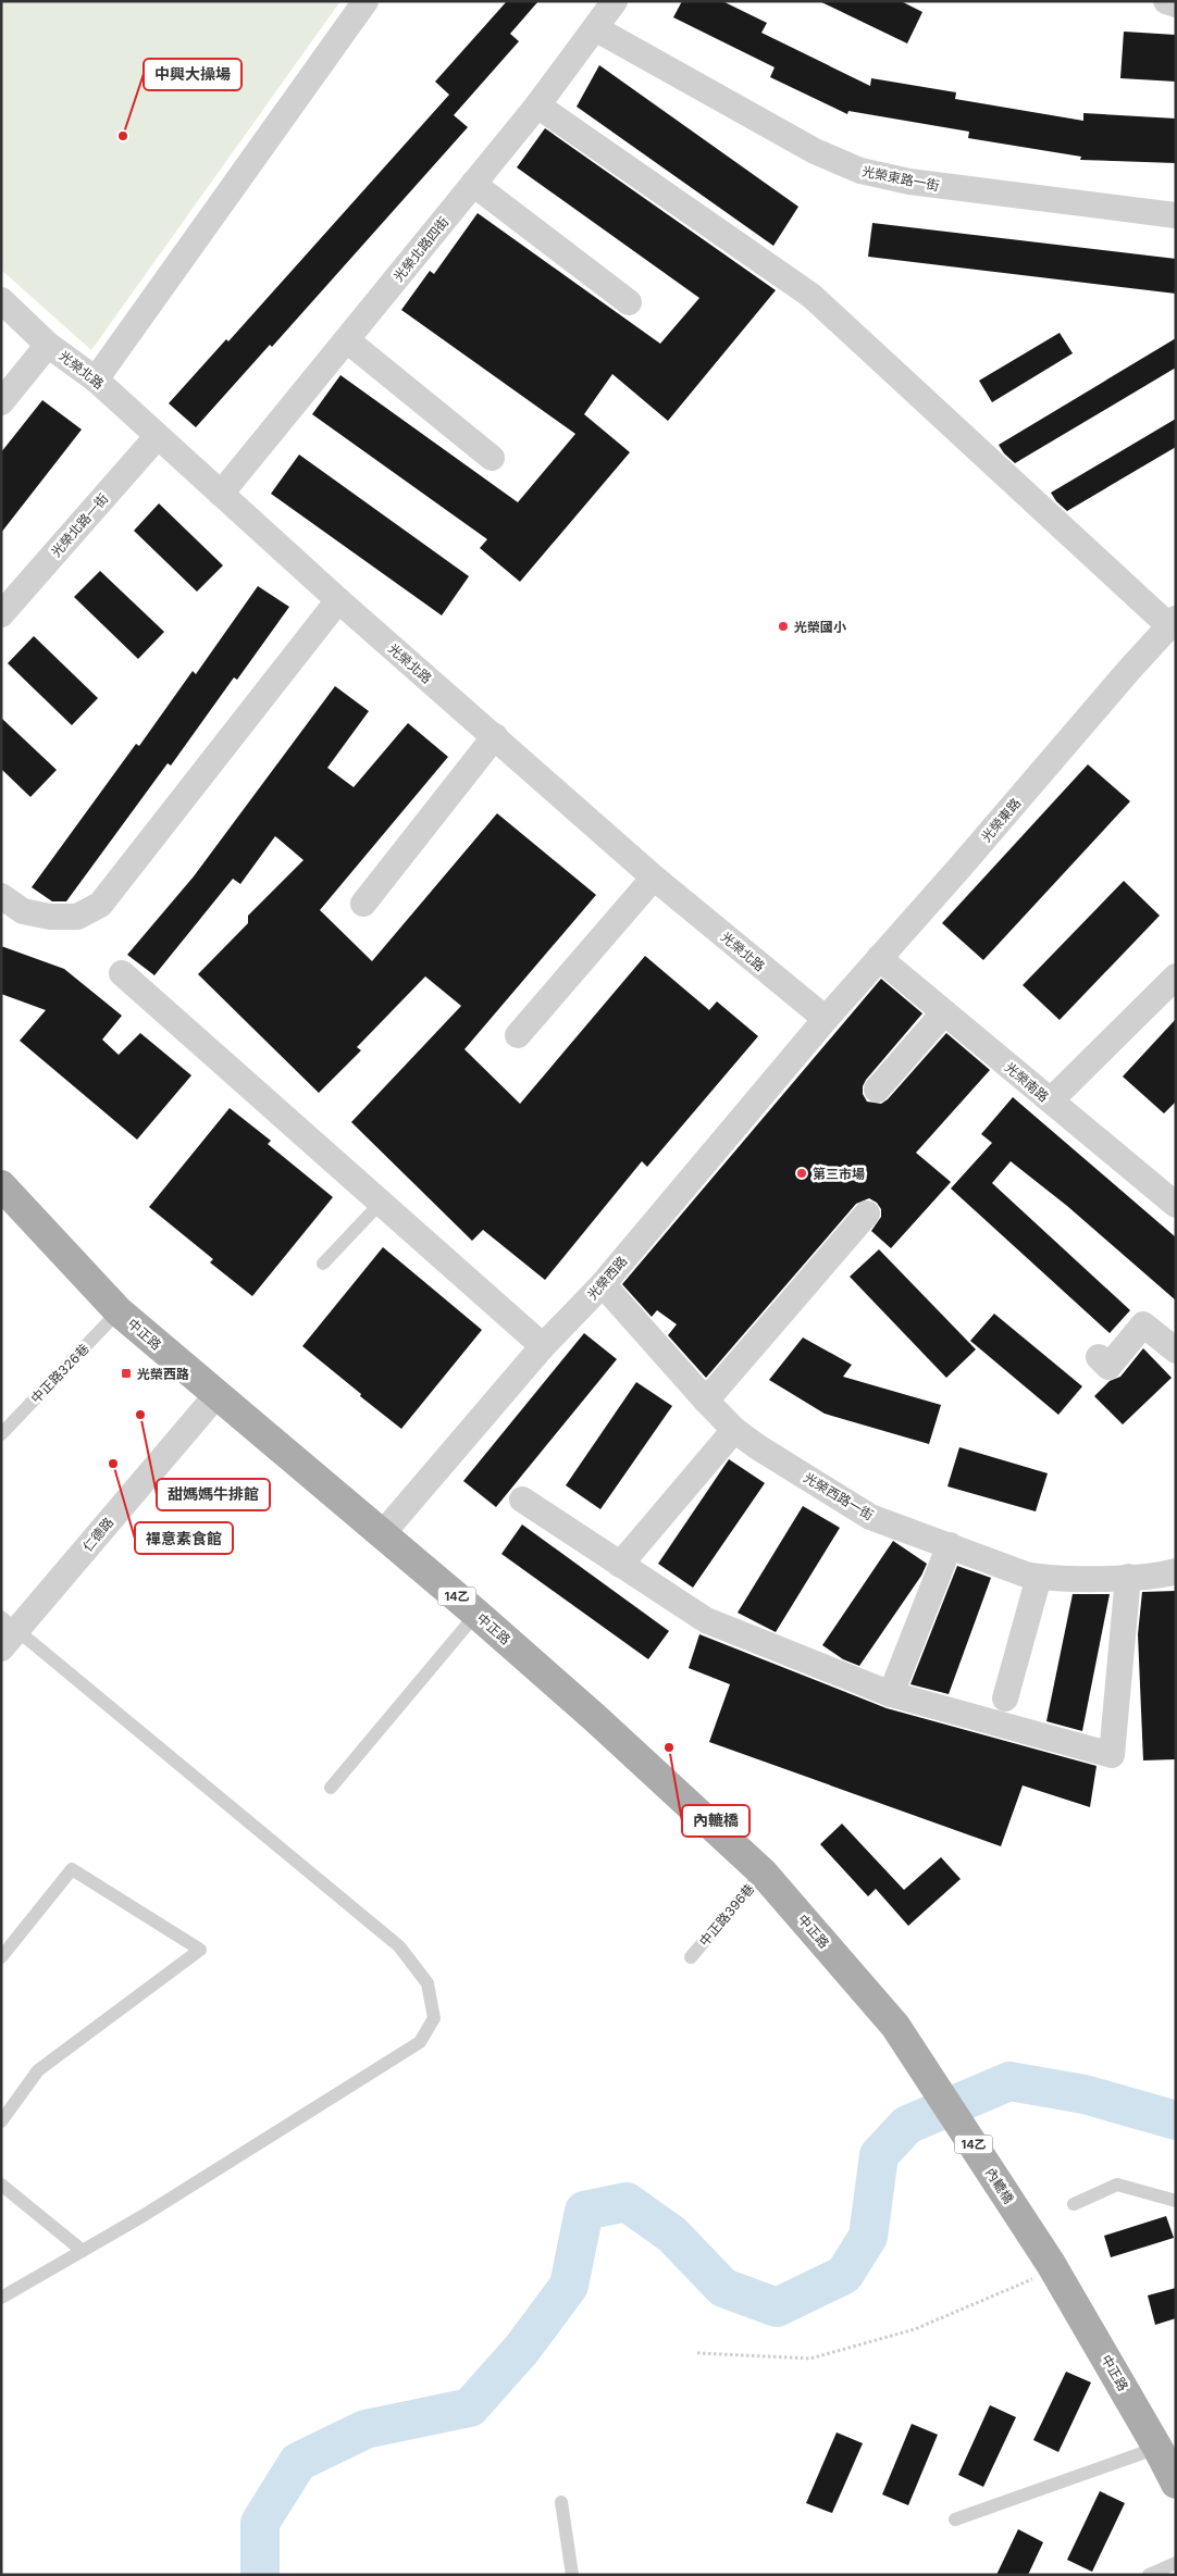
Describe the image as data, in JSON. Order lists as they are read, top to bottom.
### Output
{
  "streets": {
    "main road": ["中正路", "14乙", "內轆橋"],
    "street": [
      "光榮東路一街",
      "光榮北路四街",
      "光榮北路",
      "光榮北路一街",
      "光榮東路",
      "光榮南路",
      "光榮西路",
      "光榮西路一街",
      "仁德路"
    ],
    "lane": ["中正路326巷", "中正路396巷"]
  },
  "crossings": [
    ["光榮東路一街", "光榮北路四街"],
    ["光榮北路四街", "光榮北路"],
    ["光榮北路", "光榮北路一街"],
    ["光榮北路", "光榮東路"],
    ["光榮北路", "光榮西路"],
    ["光榮東路", "光榮南路"],
    ["光榮東路", "光榮西路"],
    ["光榮西路", "中正路"],
    ["光榮西路", "光榮西路一街"],
    ["中正路", "中正路326巷"],
    ["中正路", "仁德路"],
    ["中正路", "中正路396巷"],
    ["中正路", "內轆橋"]
  ],
  "places": {
    "other": [
      "中興大操場",
      "光榮國小",
      "第三市場",
      "甜媽媽牛排館",
      "禪意素食館",
      "內轆橋"
    ],
    "transit": ["光榮西路"]
  }
}
